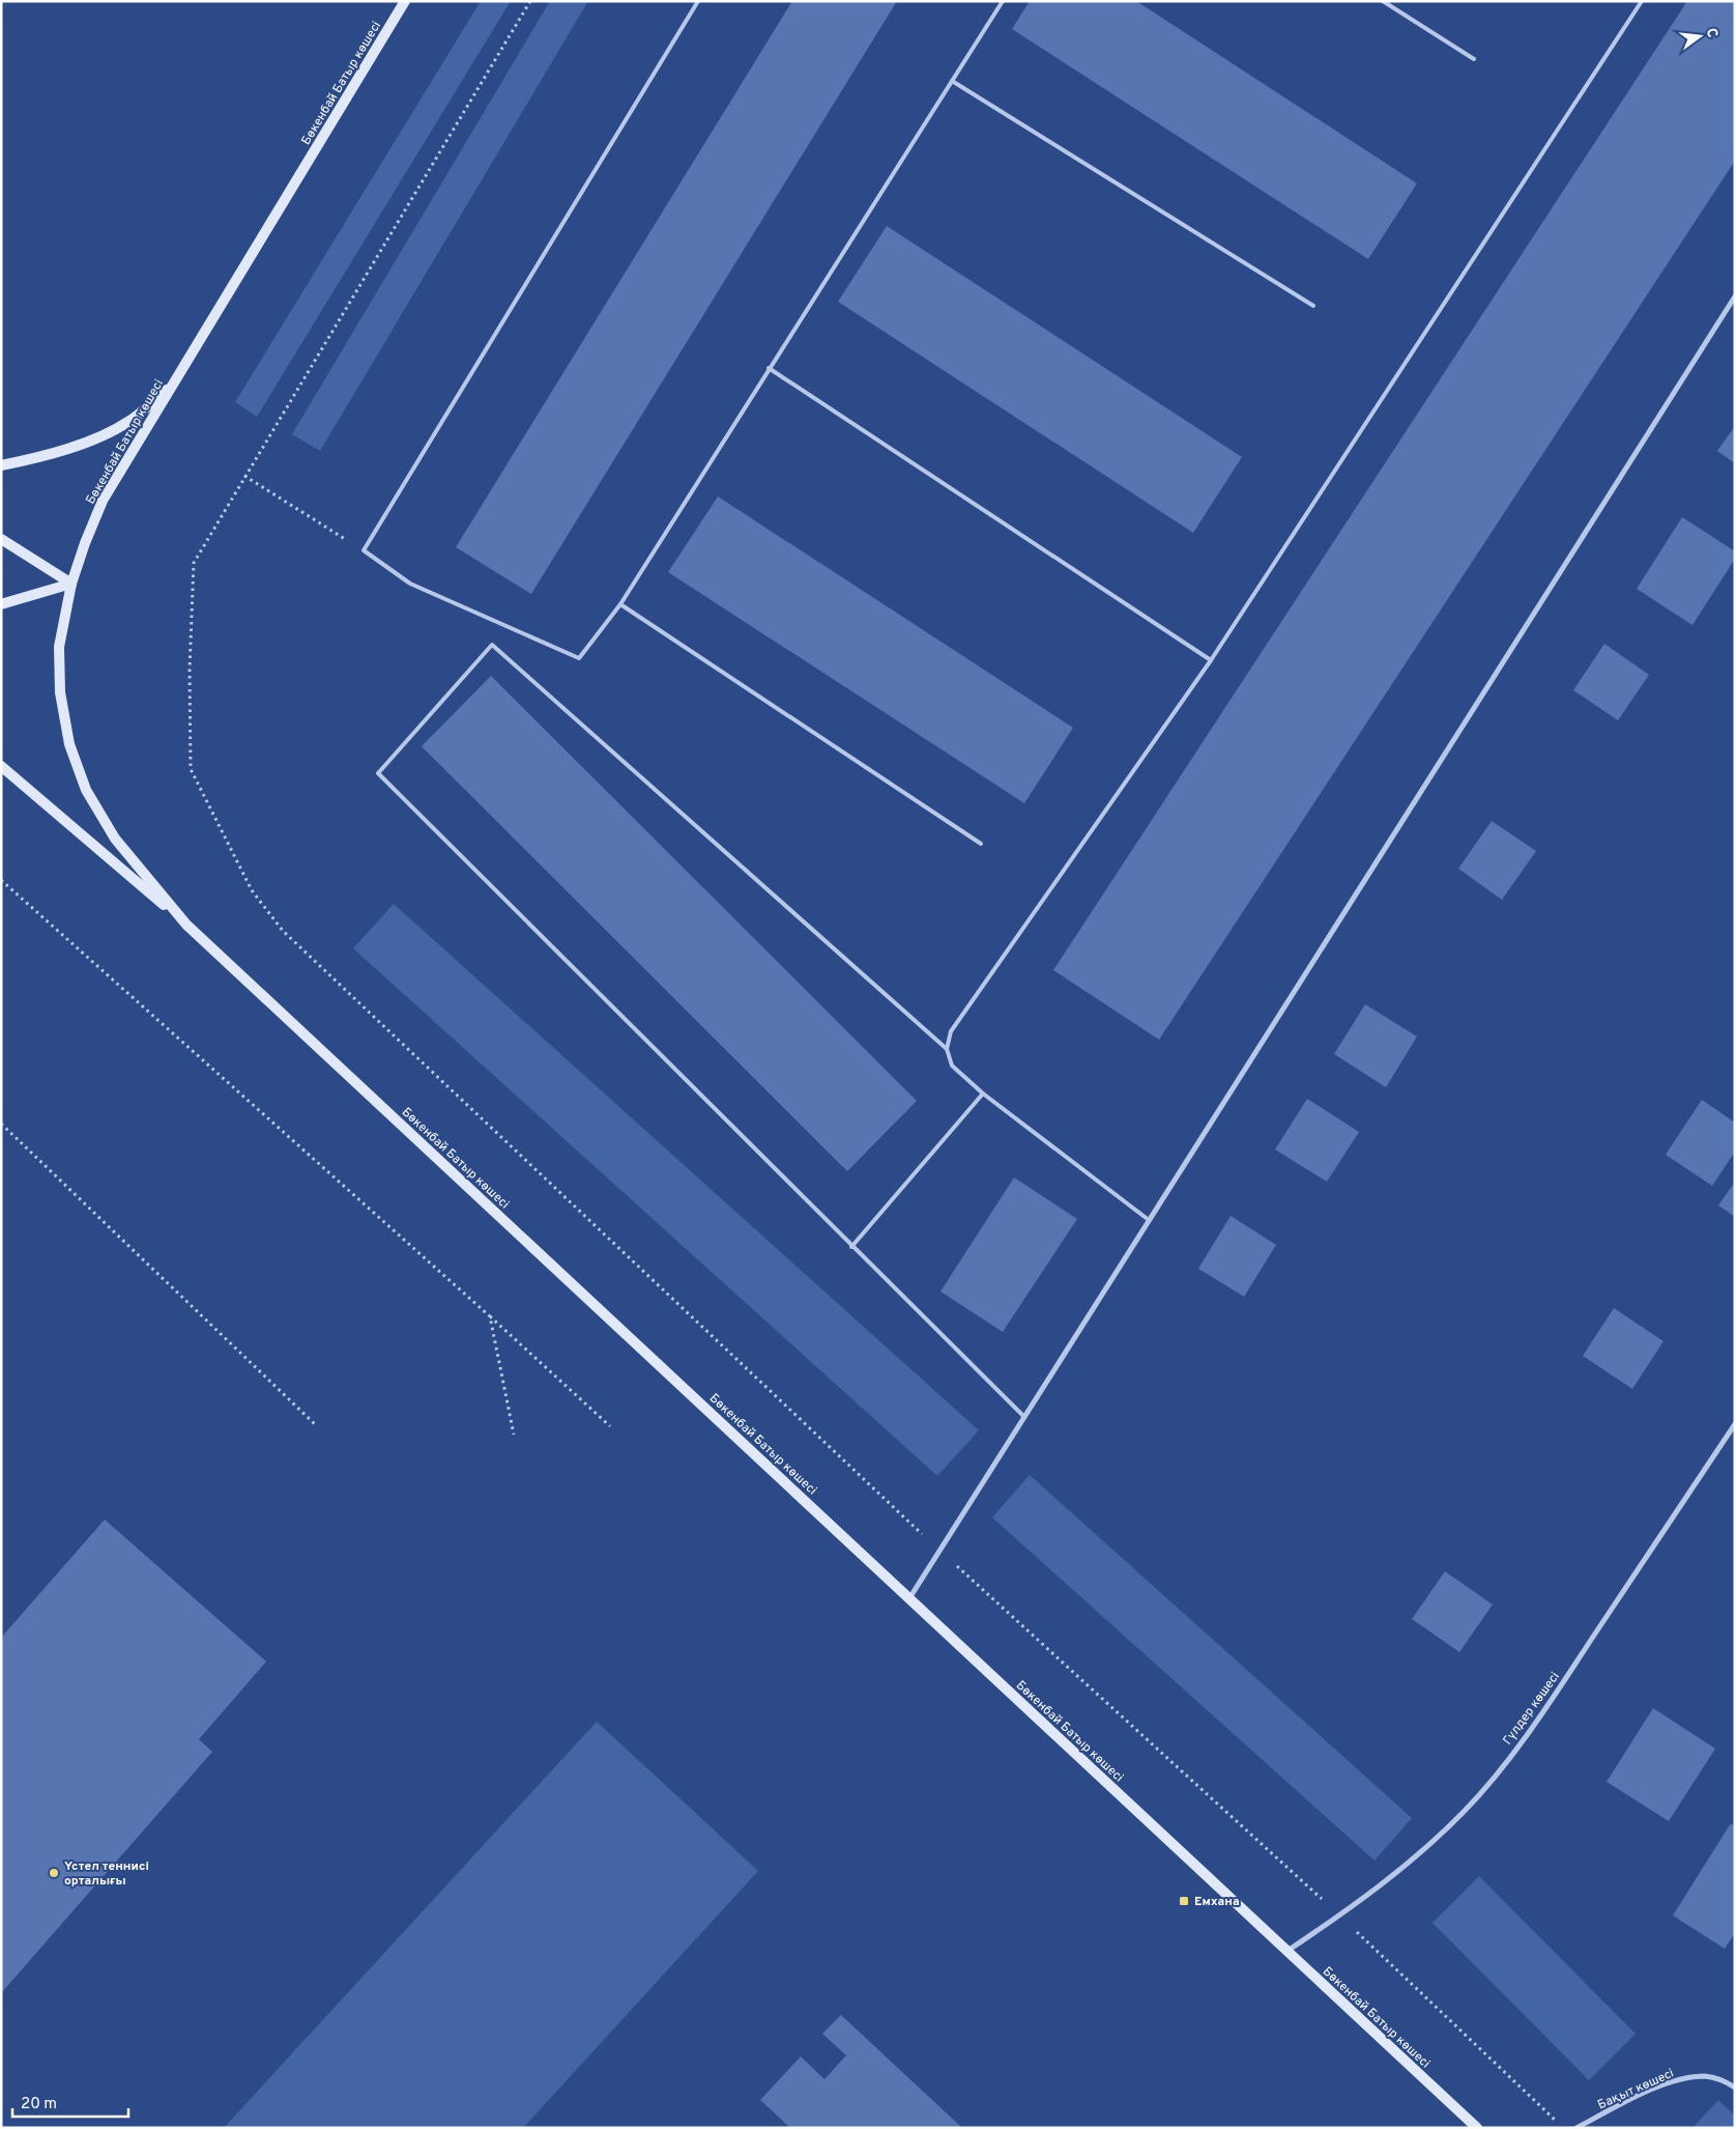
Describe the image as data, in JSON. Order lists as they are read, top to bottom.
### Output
{
  "streets": {
    "main road": ["Бөкенбай Батыр көшесі"],
    "street": ["Гүлдер көшесі", "Бақыт көшесі"]
  },
  "crossings": [
    ["Бөкенбай Батыр көшесі", "Гүлдер көшесі"]
  ],
  "places": {
    "other": ["Үстел теннисі орталығы"],
    "transit": ["Емхана"]
  },
  "scale_bar": "20 m",
  "north": "right"
}
